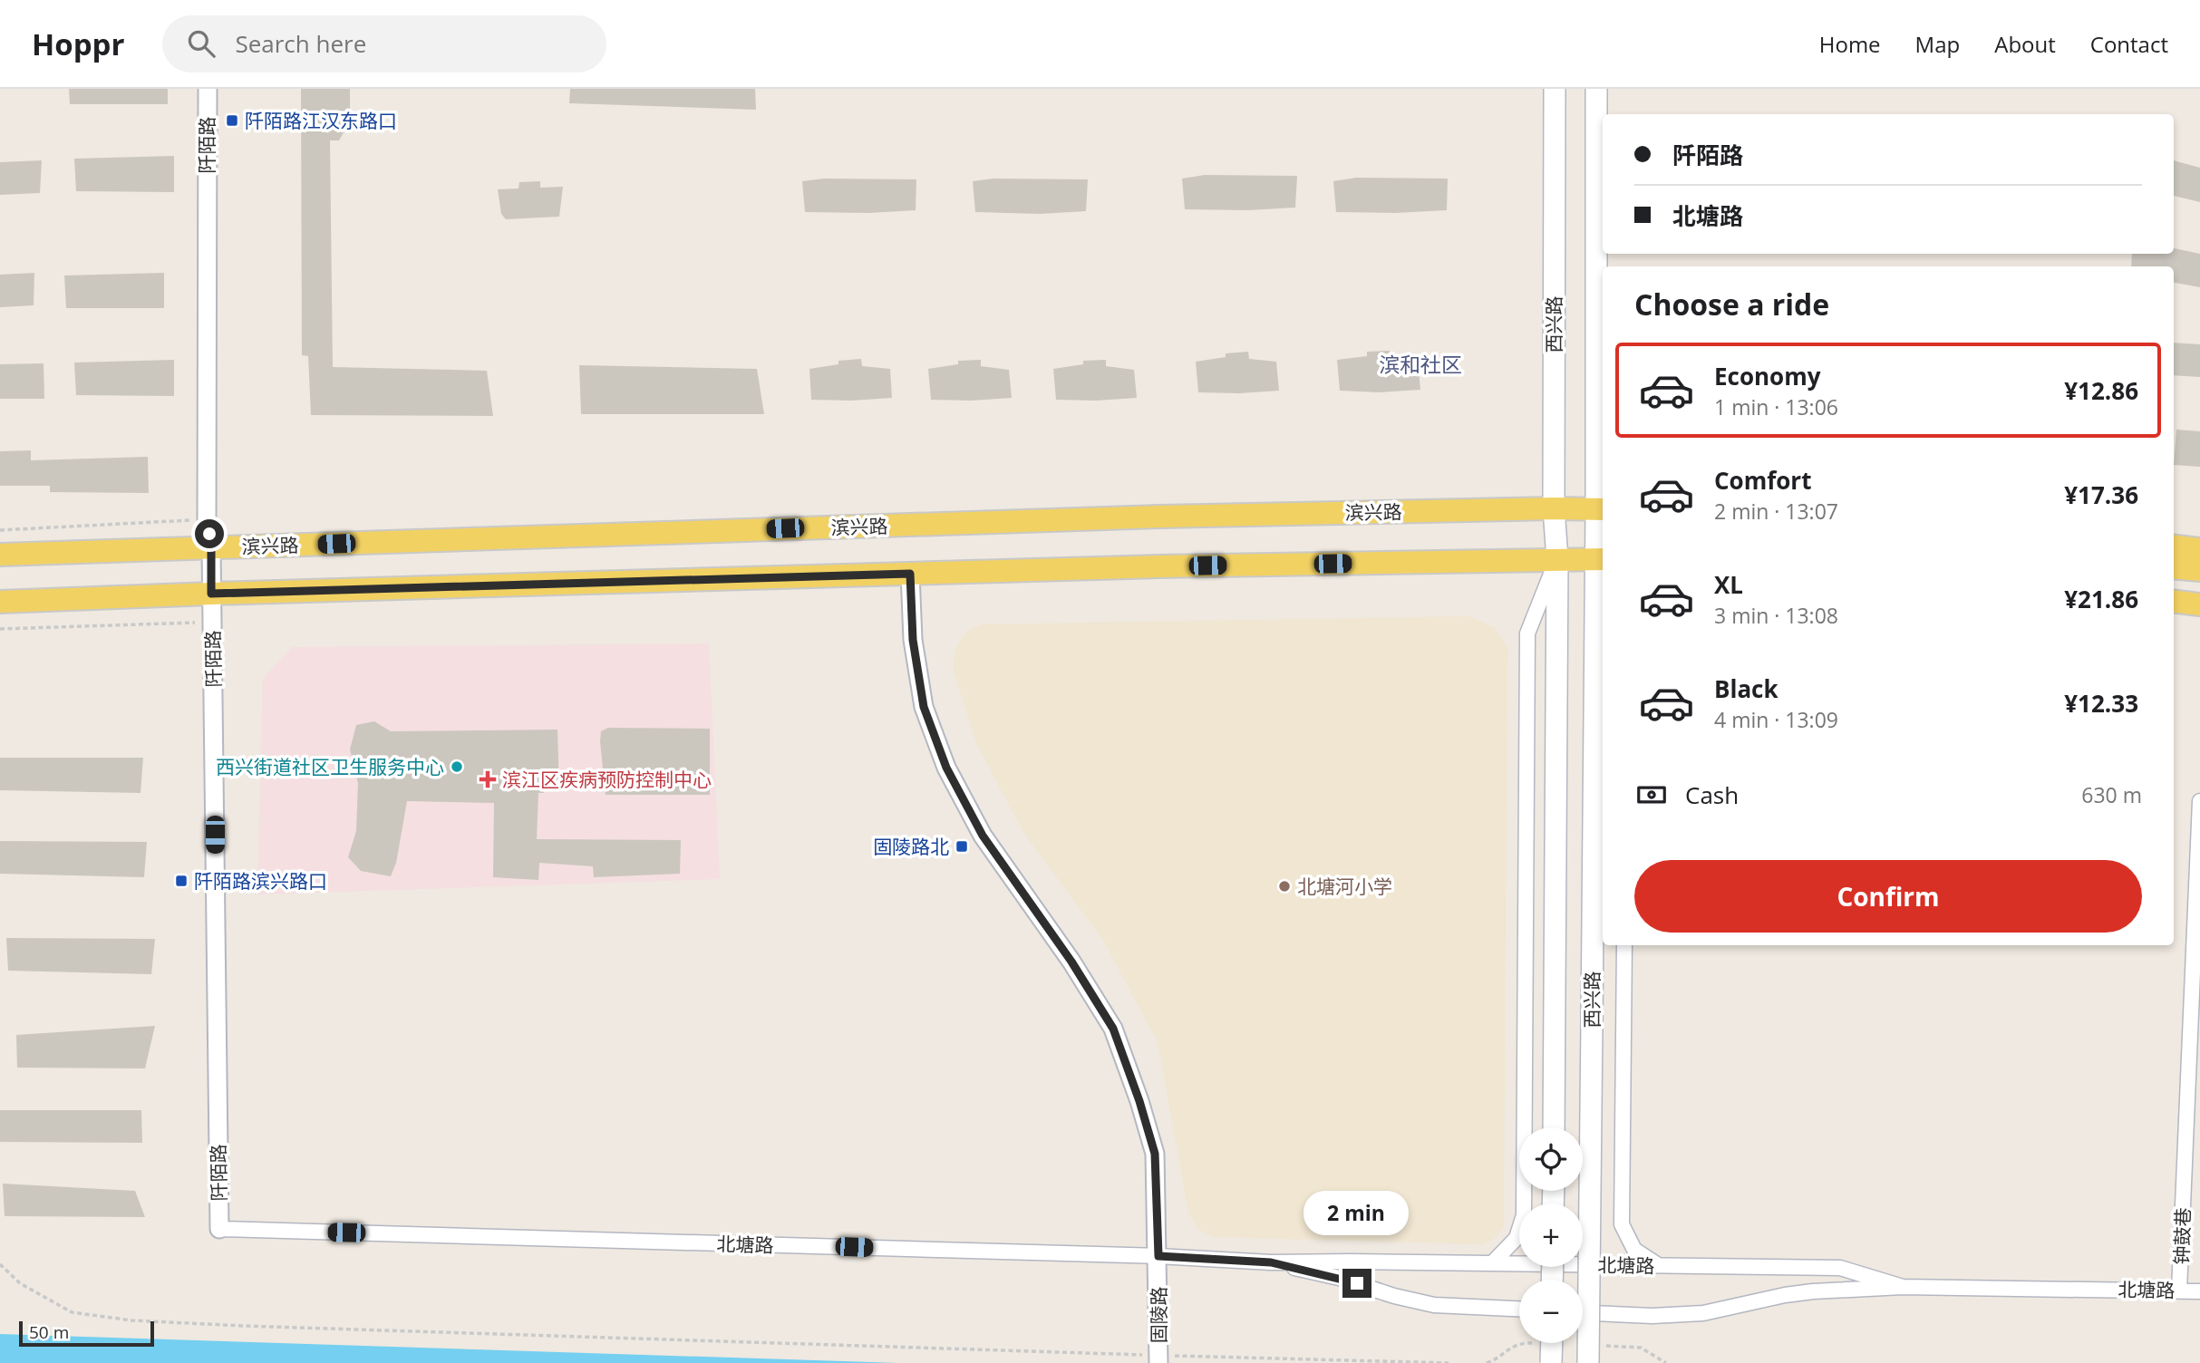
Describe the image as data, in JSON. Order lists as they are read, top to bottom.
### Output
{
  "streets": {
    "main road": ["西兴路", "滨兴路"],
    "street": [
      "阡陌路",
      "钟鼓巷",
      "北塘路",
      "固陵路"
    ]
  },
  "crossings": [
    ["阡陌路", "滨兴路"],
    ["阡陌路", "北塘路"],
    ["西兴路", "滨兴路"],
    ["西兴路", "北塘路"],
    ["钟鼓巷", "北塘路"],
    ["北塘路", "固陵路"]
  ],
  "districts": ["滨和社区"],
  "places": {
    "transit": ["阡陌路江汉东路口", "固陵路北", "阡陌路滨兴路口"],
    "other": ["西兴街道社区卫生服务中心", "北塘河小学"],
    "health": ["滨江区疾病预防控制中心"]
  },
  "scale_bar": "50 m",
  "page": {
    "header": "Hoppr",
    "search": "Search here",
    "nav": [
      "Home",
      "Map",
      "About",
      "Contact"
    ],
    "banner": ["阡陌路", "北塘路"],
    "heading": "Choose a ride",
    "list": [
      {
        "name": "Economy",
        "note": "1 min · 13:06",
        "value": "¥12.86"
      },
      {
        "name": "Comfort",
        "note": "2 min · 13:07",
        "value": "¥17.36"
      },
      {
        "name": "XL",
        "note": "3 min · 13:08",
        "value": "¥21.86"
      },
      {
        "name": "Black",
        "note": "4 min · 13:09",
        "value": "¥12.33"
      }
    ],
    "pay": ["Cash", "630 m"],
    "buttons": "Confirm",
    "map_buttons": ["+", "−"],
    "bubble": "2 min",
    "scale": "50 m"
  }
}
